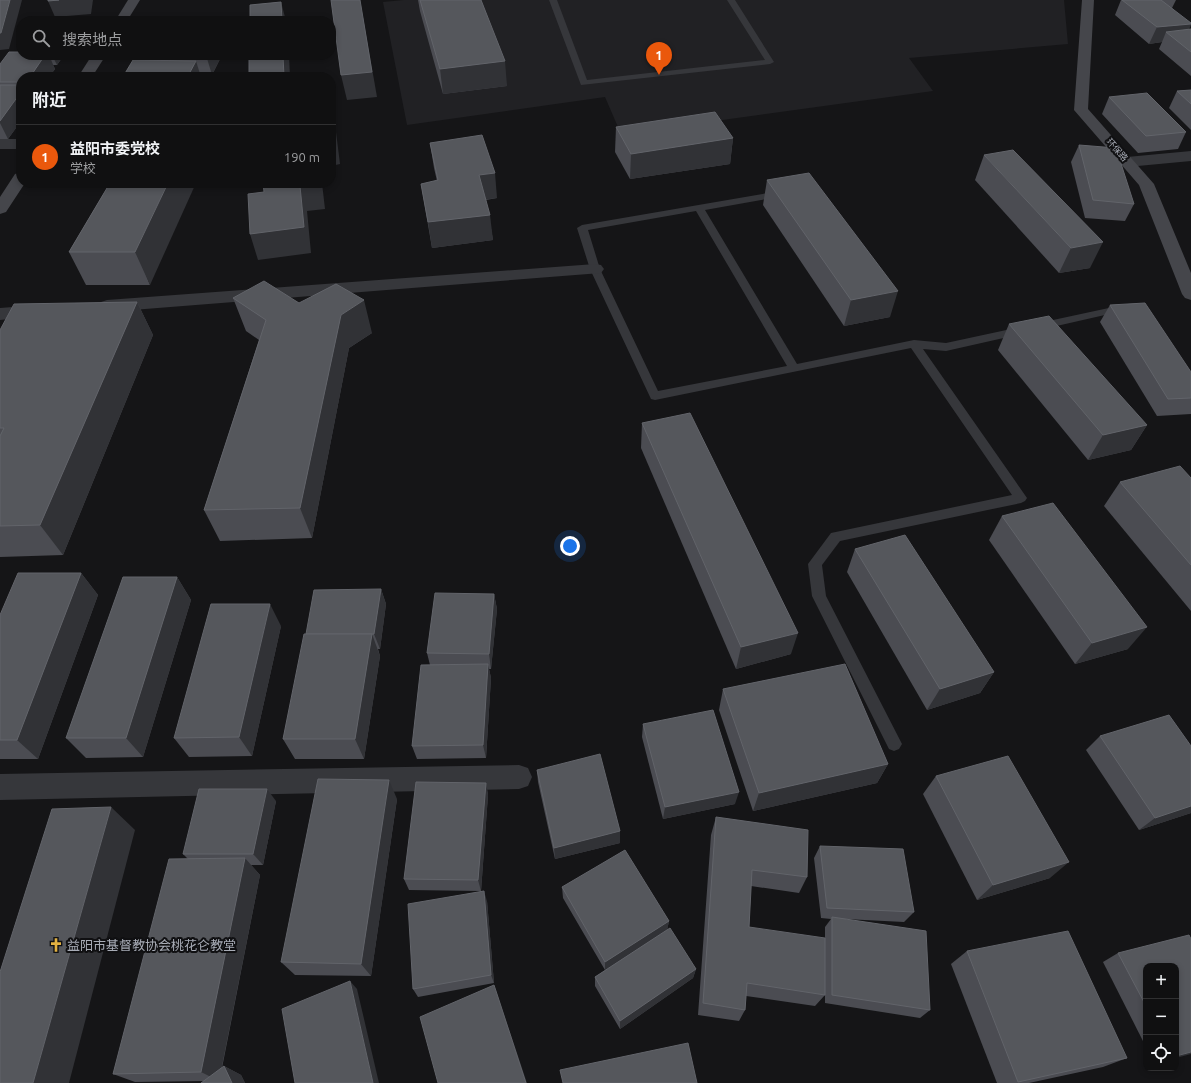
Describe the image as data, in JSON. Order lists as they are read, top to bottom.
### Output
{
  "streets": {
    "street": ["环保路"]
  },
  "places": {
    "church": ["益阳市基督教协会桃花仑教堂"]
  },
  "page": {
    "search": "搜索地点",
    "pins": "1",
    "heading": "附近",
    "list": [
      {
        "mark": "1",
        "name": "益阳市委党校",
        "note": "学校",
        "value": "190 m"
      }
    ],
    "map_buttons": ["+", "−"]
  }
}
